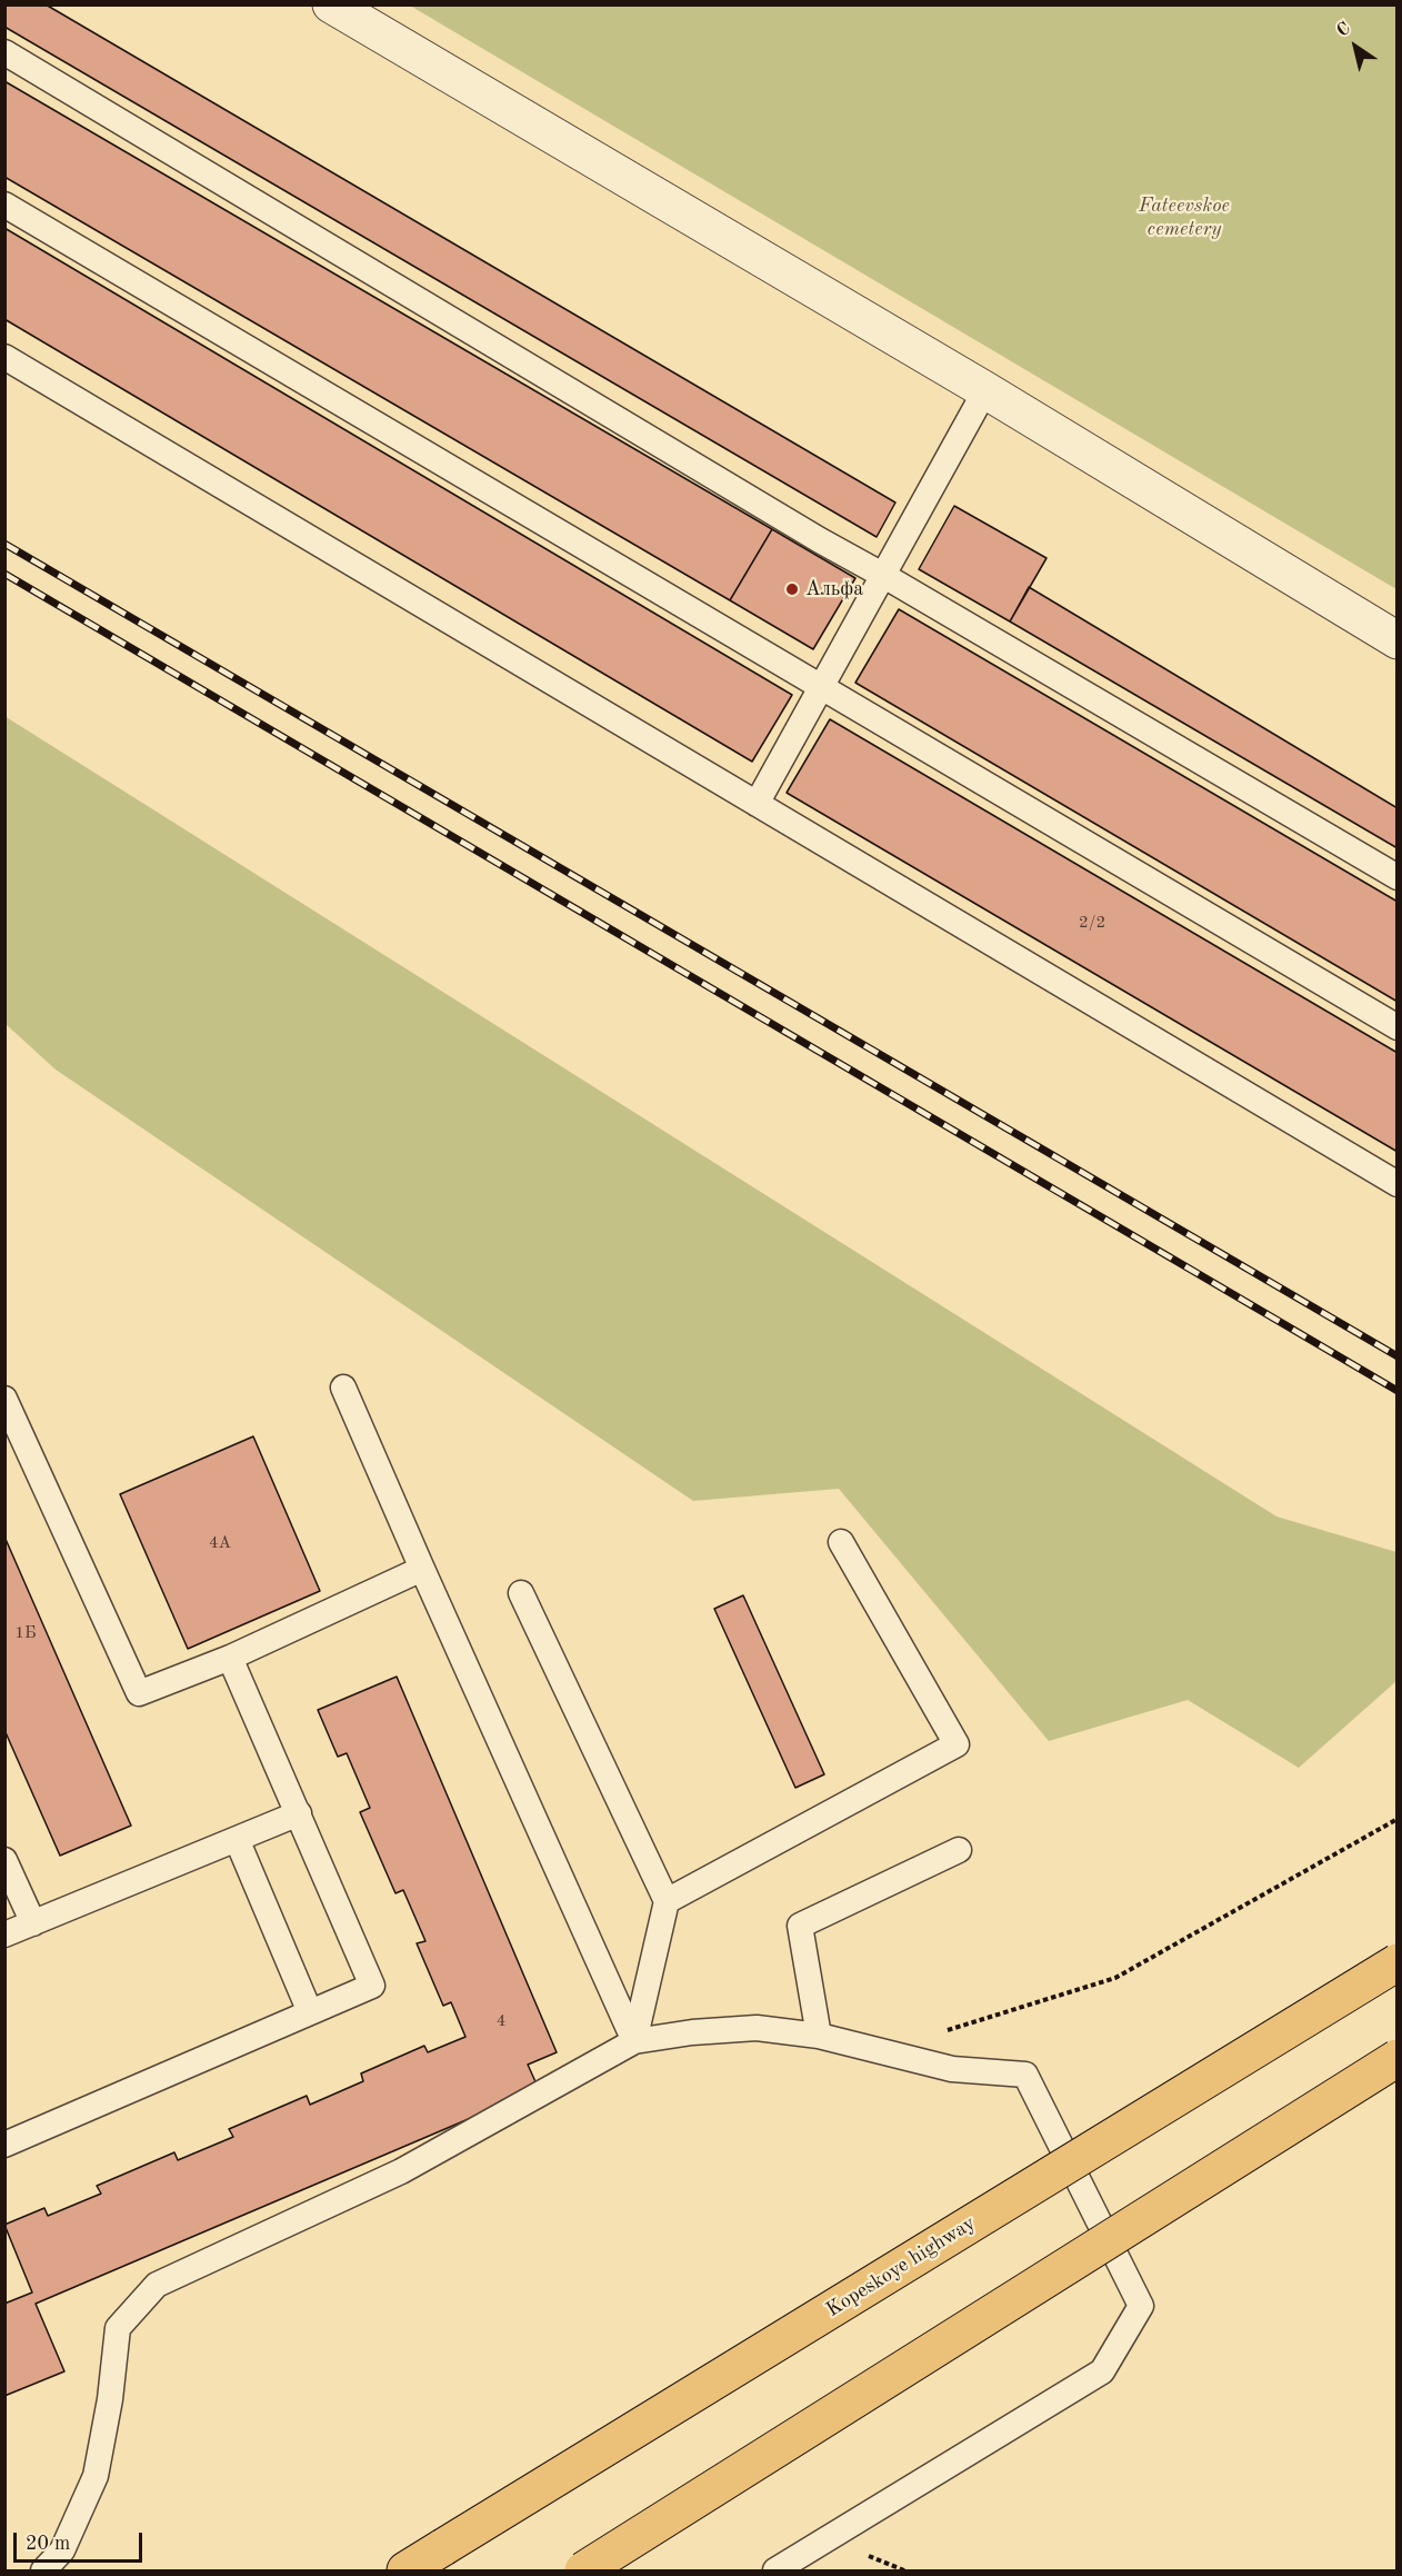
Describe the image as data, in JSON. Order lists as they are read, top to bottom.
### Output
{
  "streets": {
    "main road": ["Kopeskoye highway"]
  },
  "parks": ["Fateevskoe cemetery"],
  "places": ["Альфа"],
  "house_numbers": [
    "2/2",
    "4А",
    "1Б",
    "4"
  ],
  "scale_bar": "20 m",
  "north": "top left"
}
